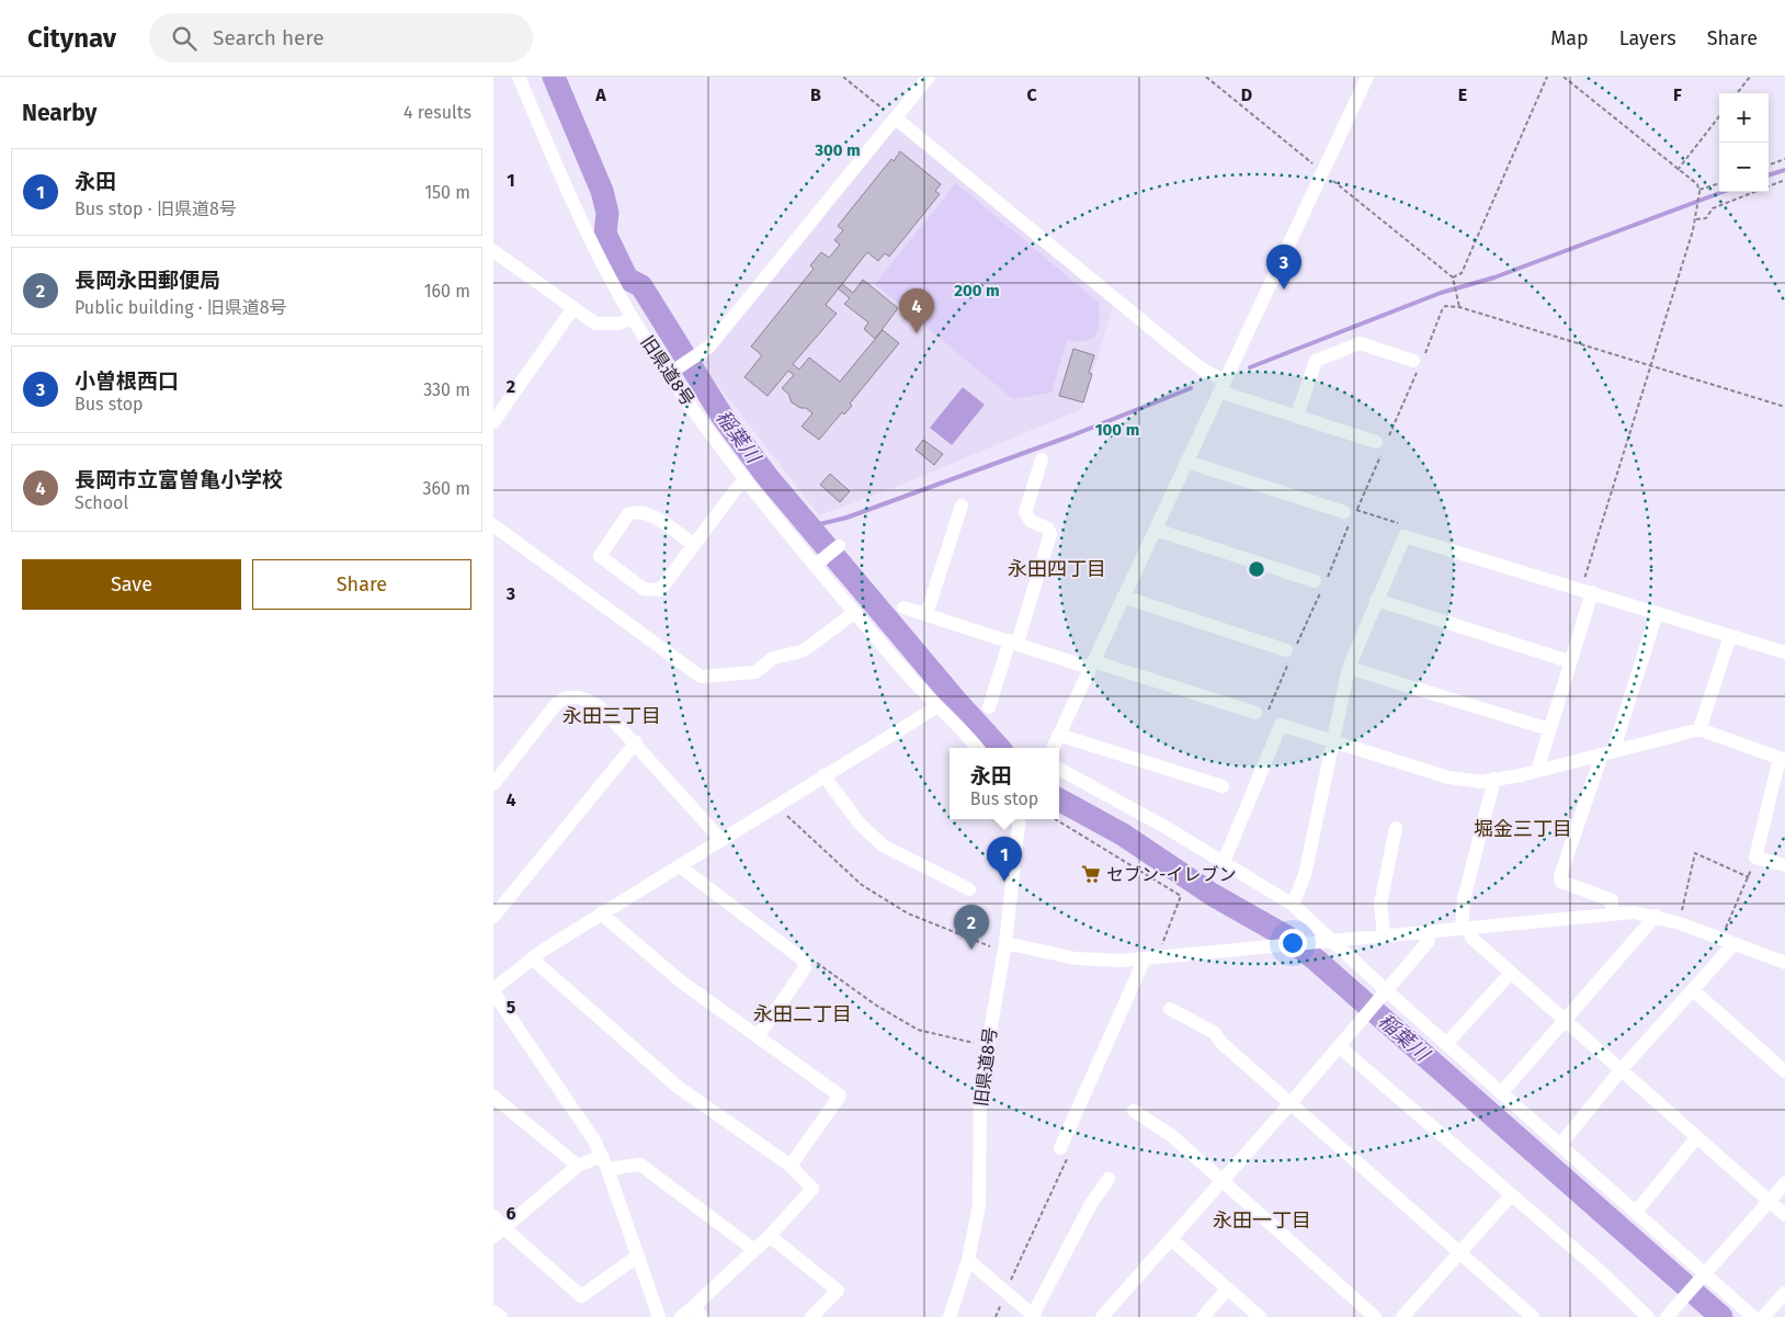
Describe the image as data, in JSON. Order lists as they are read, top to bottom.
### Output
{
  "streets": {
    "street": ["旧県道8号"]
  },
  "districts": [
    "永田四丁目",
    "永田三丁目",
    "堀金三丁目",
    "永田二丁目",
    "永田一丁目"
  ],
  "water": ["稲葉川"],
  "places": {
    "supermarket": ["セブン-イレブン"]
  },
  "page": {
    "header": "Citynav",
    "search": "Search here",
    "nav": ["Map", "Layers", "Share"],
    "heading": ["Nearby", "4 results"],
    "map_buttons": ["+", "−"],
    "list": [
      {
        "mark": "1",
        "name": "永田",
        "note": "Bus stop · 旧県道8号",
        "value": "150 m"
      },
      {
        "mark": "2",
        "name": "長岡永田郵便局",
        "note": "Public building · 旧県道8号",
        "value": "160 m"
      },
      {
        "mark": "3",
        "name": "小曽根西口",
        "note": "Bus stop",
        "value": "330 m"
      },
      {
        "mark": "4",
        "name": "長岡市立富曽亀小学校",
        "note": "School",
        "value": "360 m"
      }
    ],
    "pins": [
      "3",
      "4",
      "1",
      "2"
    ],
    "buttons": ["Save", "Share"],
    "popup": ["永田", "Bus stop"]
  },
  "grid": {
    "columns": [
      "A",
      "B",
      "C",
      "D",
      "E",
      "F"
    ],
    "rows": [
      "1",
      "2",
      "3",
      "4",
      "5",
      "6"
    ]
  },
  "rings": ["300 m", "200 m", "100 m"]
}
